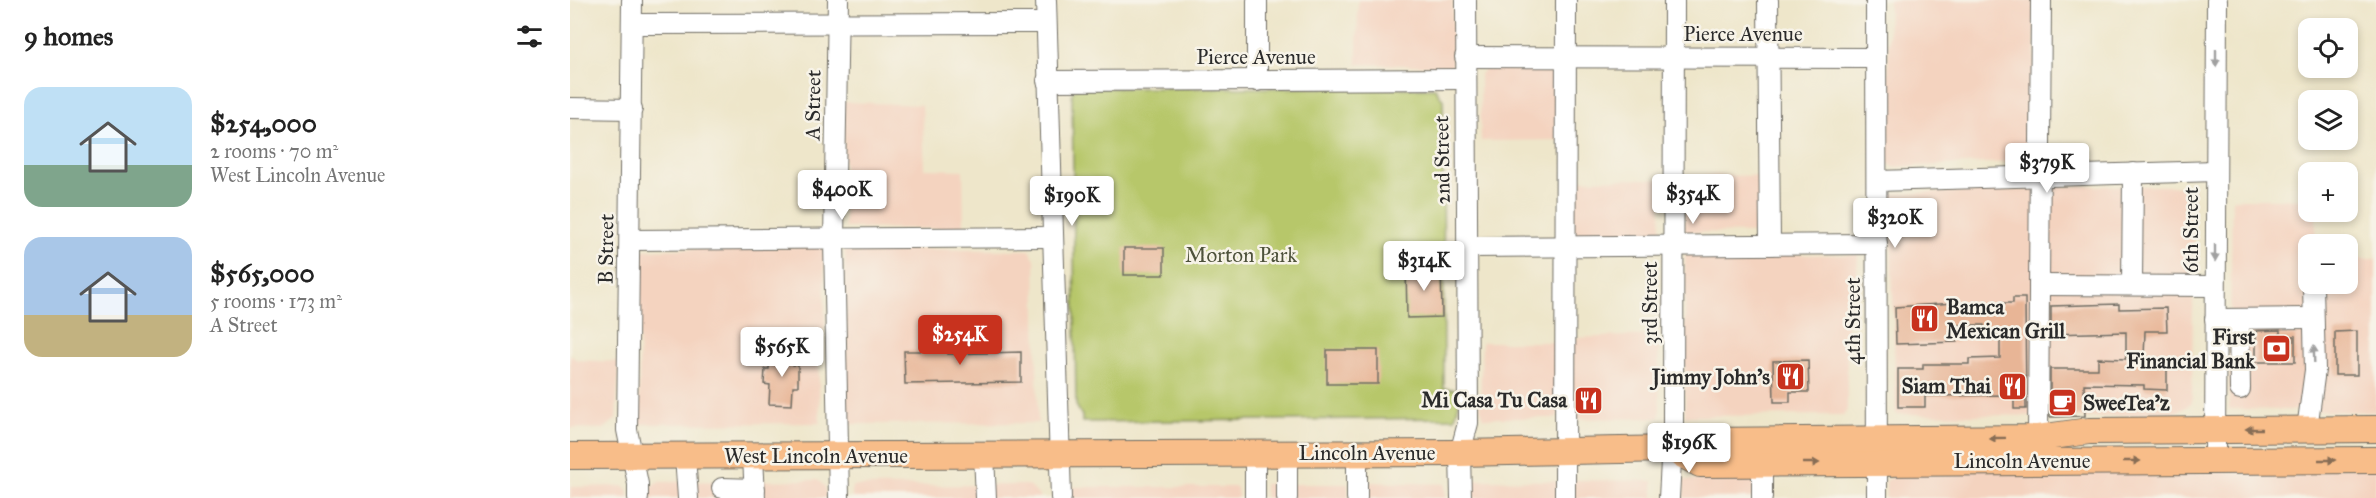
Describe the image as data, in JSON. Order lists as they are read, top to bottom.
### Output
{
  "streets": {
    "main road": ["Lincoln Avenue", "West Lincoln Avenue"],
    "street": [
      "Pierce Avenue",
      "A Street",
      "2nd Street",
      "6th Street",
      "B Street",
      "3rd Street",
      "4th Street"
    ]
  },
  "crossings": [
    ["Pierce Avenue", "2nd Street"],
    ["Pierce Avenue", "3rd Street"],
    ["Pierce Avenue", "4th Street"],
    ["A Street", "West Lincoln Avenue"],
    ["2nd Street", "Lincoln Avenue"],
    ["6th Street", "Lincoln Avenue"],
    ["B Street", "West Lincoln Avenue"],
    ["3rd Street", "Lincoln Avenue"],
    ["4th Street", "Lincoln Avenue"],
    ["Lincoln Avenue", "West Lincoln Avenue"]
  ],
  "parks": ["Morton Park"],
  "places": {
    "restaurant": [
      "Bamca Mexican Grill",
      "Jimmy John's",
      "Siam Thai",
      "Mi Casa Tu Casa"
    ],
    "bank": ["First Financial Bank"],
    "cafe": ["SweeTea'z"]
  },
  "page": {
    "heading": "9 homes",
    "map_buttons": ["+", "−"],
    "list": [
      {
        "name": "$254,000",
        "note": "2 rooms · 70 m² · West Lincoln Avenue"
      },
      {
        "name": "$565,000",
        "note": "5 rooms · 173 m² · A Street"
      }
    ],
    "price": [
      "$379K",
      "$400K",
      "$354K",
      "$190K",
      "$320K",
      "$314K",
      "$254K",
      "$565K",
      "$196K"
    ]
  }
}
